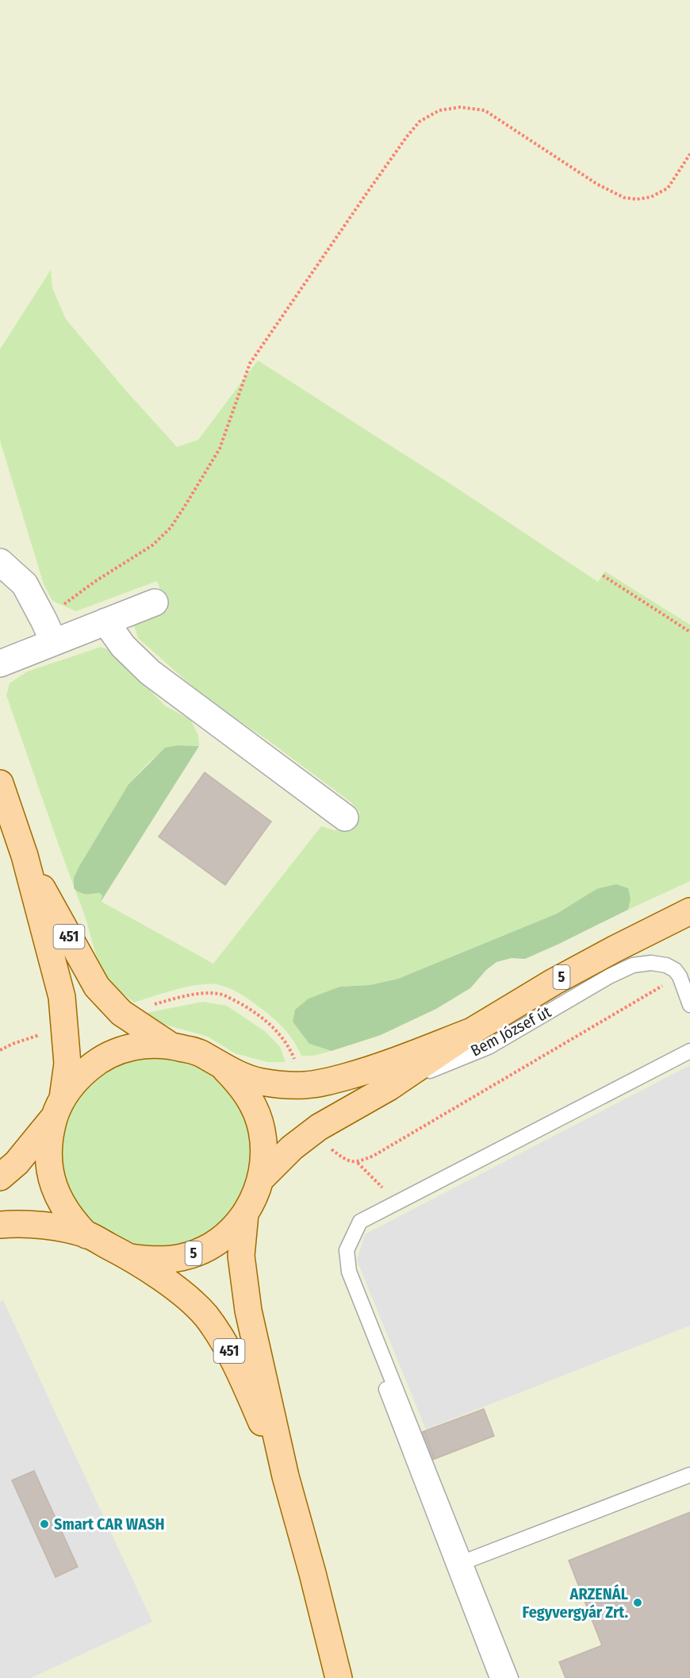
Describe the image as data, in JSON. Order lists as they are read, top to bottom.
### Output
{
  "streets": {
    "main road": ["451", "5"],
    "lane": ["Bem József út"]
  },
  "crossings": [
    ["451", "5"],
    ["5", "Bem József út"]
  ],
  "places": ["Smart CAR WASH", "ARZENÁL Fegyvergyár Zrt."]
}
